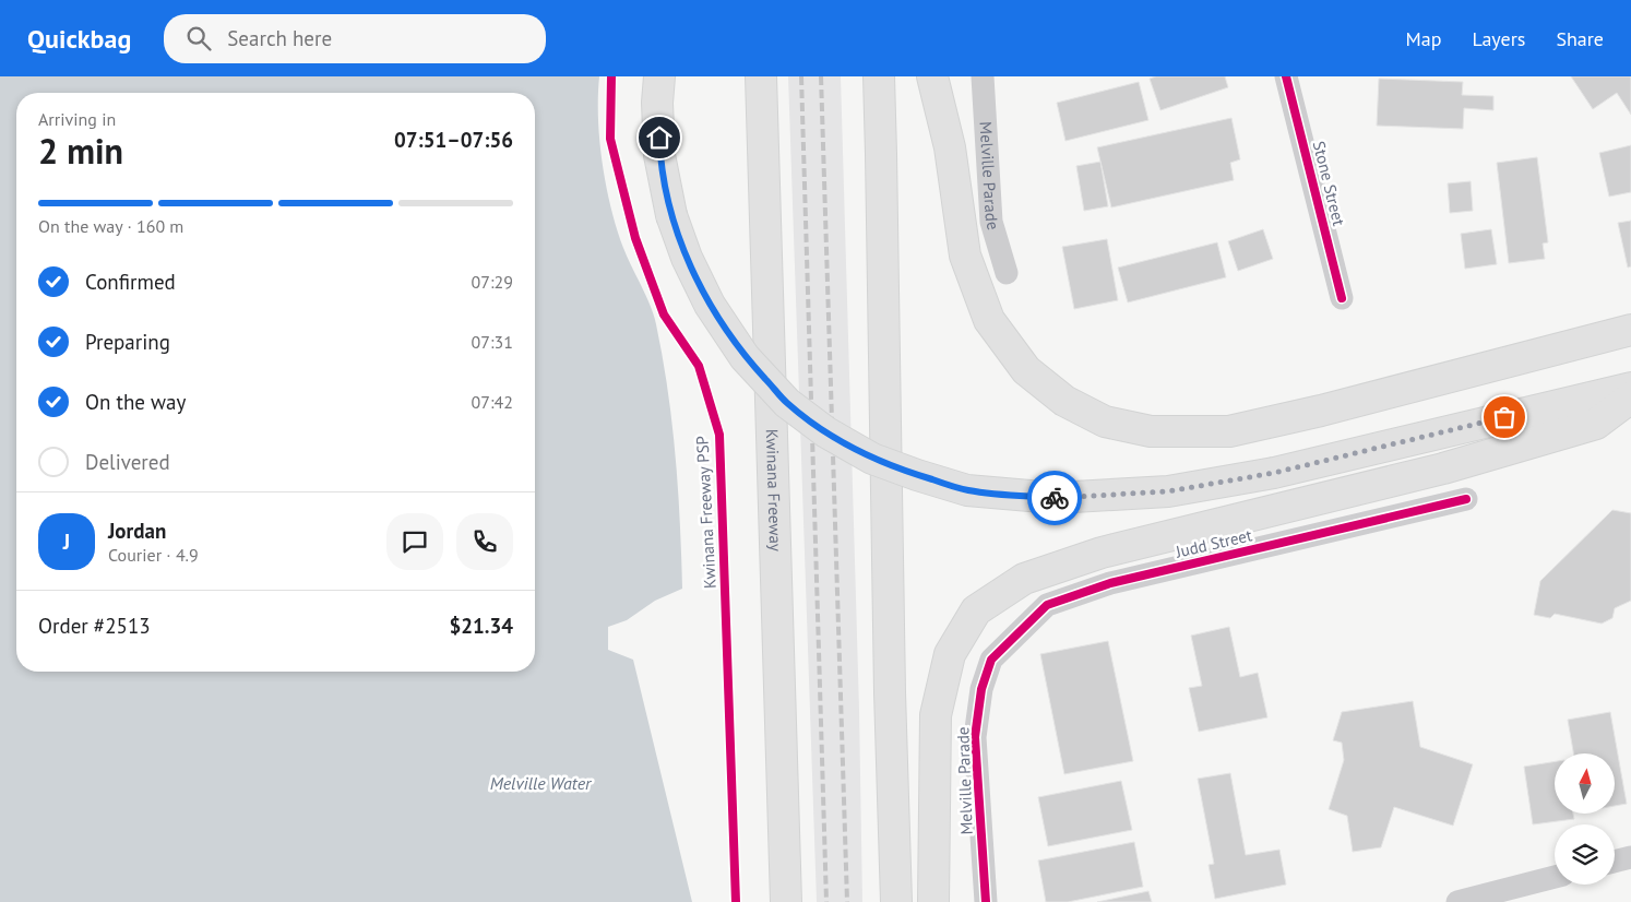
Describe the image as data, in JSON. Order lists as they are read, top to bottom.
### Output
{
  "streets": {
    "highway": ["Kwinana Freeway"],
    "street": ["Melville Parade", "Stone Street", "Judd Street"],
    "cycle path": ["Kwinana Freeway PSP"]
  },
  "crossings": [
    ["Melville Parade", "Judd Street"]
  ],
  "water": ["Melville Water"],
  "north": "top",
  "page": {
    "header": "Quickbag",
    "search": "Search here",
    "nav": ["Map", "Layers", "Share"],
    "heading": ["2 min", "Arriving in", "07:51–07:56"],
    "panel": [
      "Jordan",
      "Courier · 4.9",
      "Order #2513",
      "$21.34"
    ],
    "bar": "On the way · 160 m",
    "list": [
      ["Confirmed", "07:29"],
      ["Preparing", "07:31"],
      ["On the way", "07:42"],
      "Delivered"
    ],
    "round": "J"
  }
}
